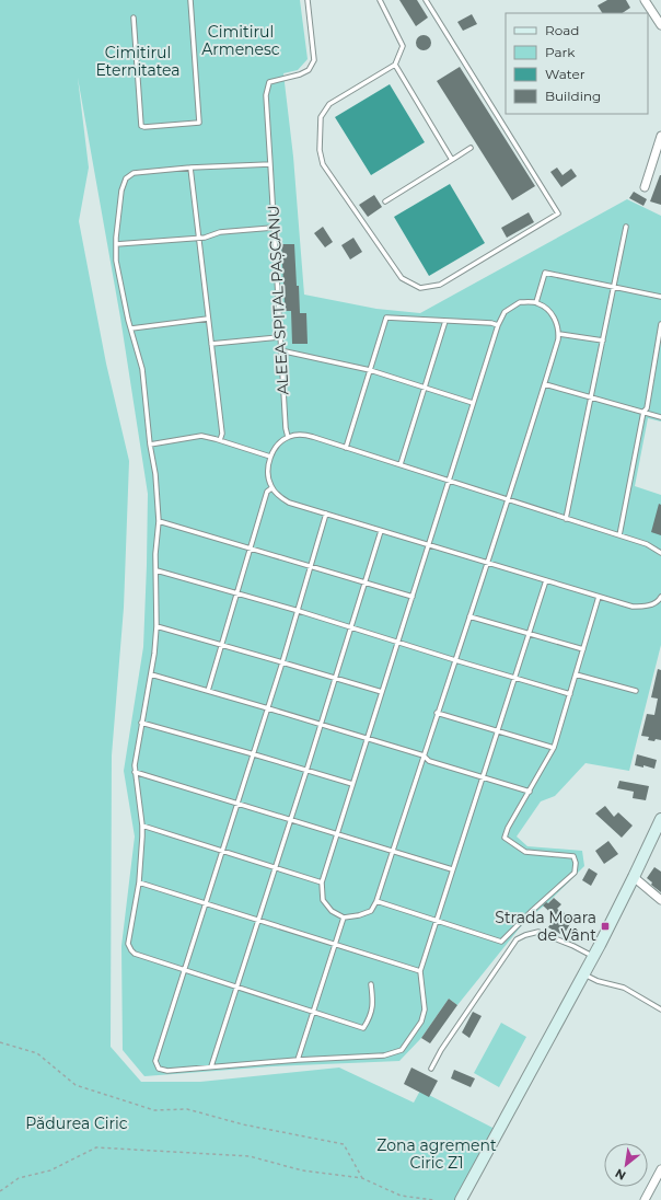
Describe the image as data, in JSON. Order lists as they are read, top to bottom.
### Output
{
  "streets": {
    "lane": ["ALEEA SPITAL PAȘCANU"]
  },
  "parks": [
    "Cimitirul Armenesc",
    "Cimitirul Eternitatea",
    "Pădurea Ciric",
    "Zona agrement Ciric Z1"
  ],
  "places": {
    "transit": ["Strada Moara de Vânt"]
  },
  "legend": [
    "Road",
    "Park",
    "Water",
    "Building"
  ],
  "north": "bottom left"
}
